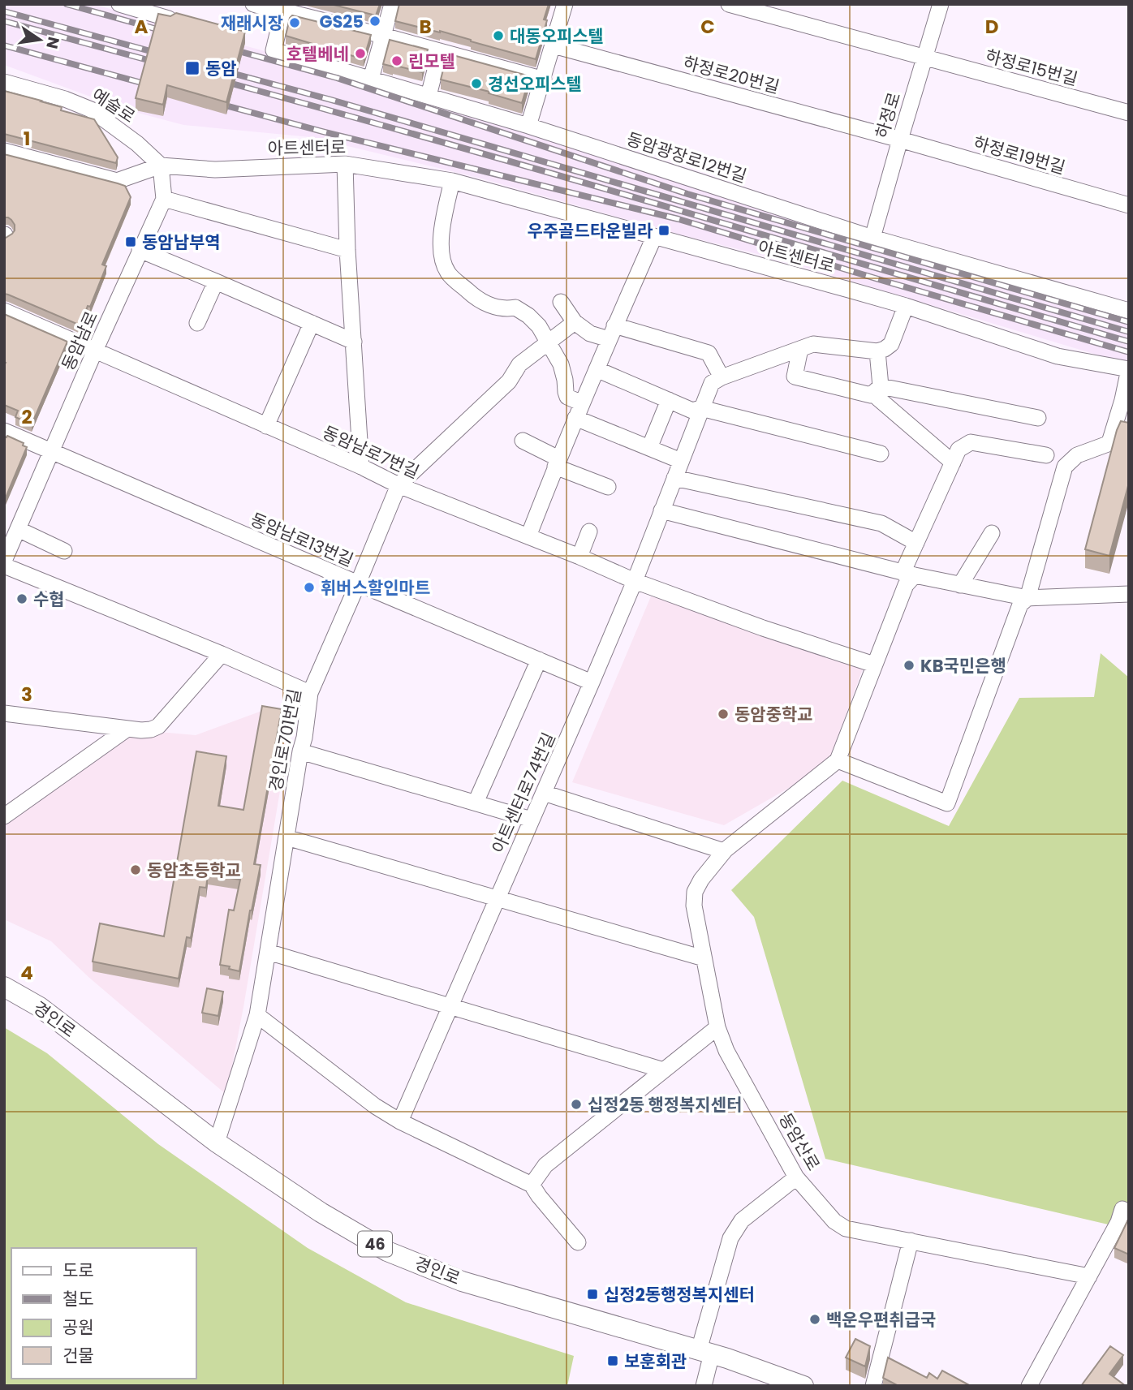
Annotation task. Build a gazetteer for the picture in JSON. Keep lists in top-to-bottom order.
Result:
{
  "streets": {
    "main road": ["경인로", "46"],
    "street": [
      "하정로15번길",
      "하정로20번길",
      "예술로",
      "하정로",
      "아트센터로",
      "하정로19번길",
      "동암광장로12번길",
      "동암남로",
      "동암남로7번길",
      "동암남로13번길",
      "경인로701번길",
      "아트센터로74번길",
      "동암산로"
    ]
  },
  "crossings": [
    ["하정로15번길", "하정로"],
    ["하정로20번길", "하정로"],
    ["하정로20번길", "하정로19번길"],
    ["예술로", "아트센터로"],
    ["하정로", "하정로19번길"],
    ["하정로", "동암광장로12번길"],
    ["동암남로", "동암남로7번길"],
    ["동암남로", "동암남로13번길"],
    ["동암남로7번길", "경인로701번길"],
    ["동암남로7번길", "아트센터로74번길"],
    ["동암남로13번길", "경인로701번길"],
    ["동암남로13번길", "아트센터로74번길"],
    ["경인로701번길", "경인로"]
  ],
  "places": {
    "other": [
      "GS25",
      "재래시장",
      "대동오피스텔",
      "호텔베네",
      "린모텔",
      "경선오피스텔",
      "휘버스할인마트",
      "수협",
      "KB국민은행",
      "동암중학교",
      "동암초등학교",
      "십정2동 행정복지센터",
      "백운우편취급국"
    ],
    "transit": [
      "동암",
      "우주골드타운빌라",
      "동암남부역",
      "십정2동행정복지센터",
      "보훈회관"
    ]
  },
  "legend": [
    "도로",
    "철도",
    "공원",
    "건물"
  ],
  "north": "right",
  "grid": {
    "columns": [
      "A",
      "B",
      "C",
      "D"
    ],
    "rows": [
      "1",
      "2",
      "3",
      "4"
    ]
  }
}
